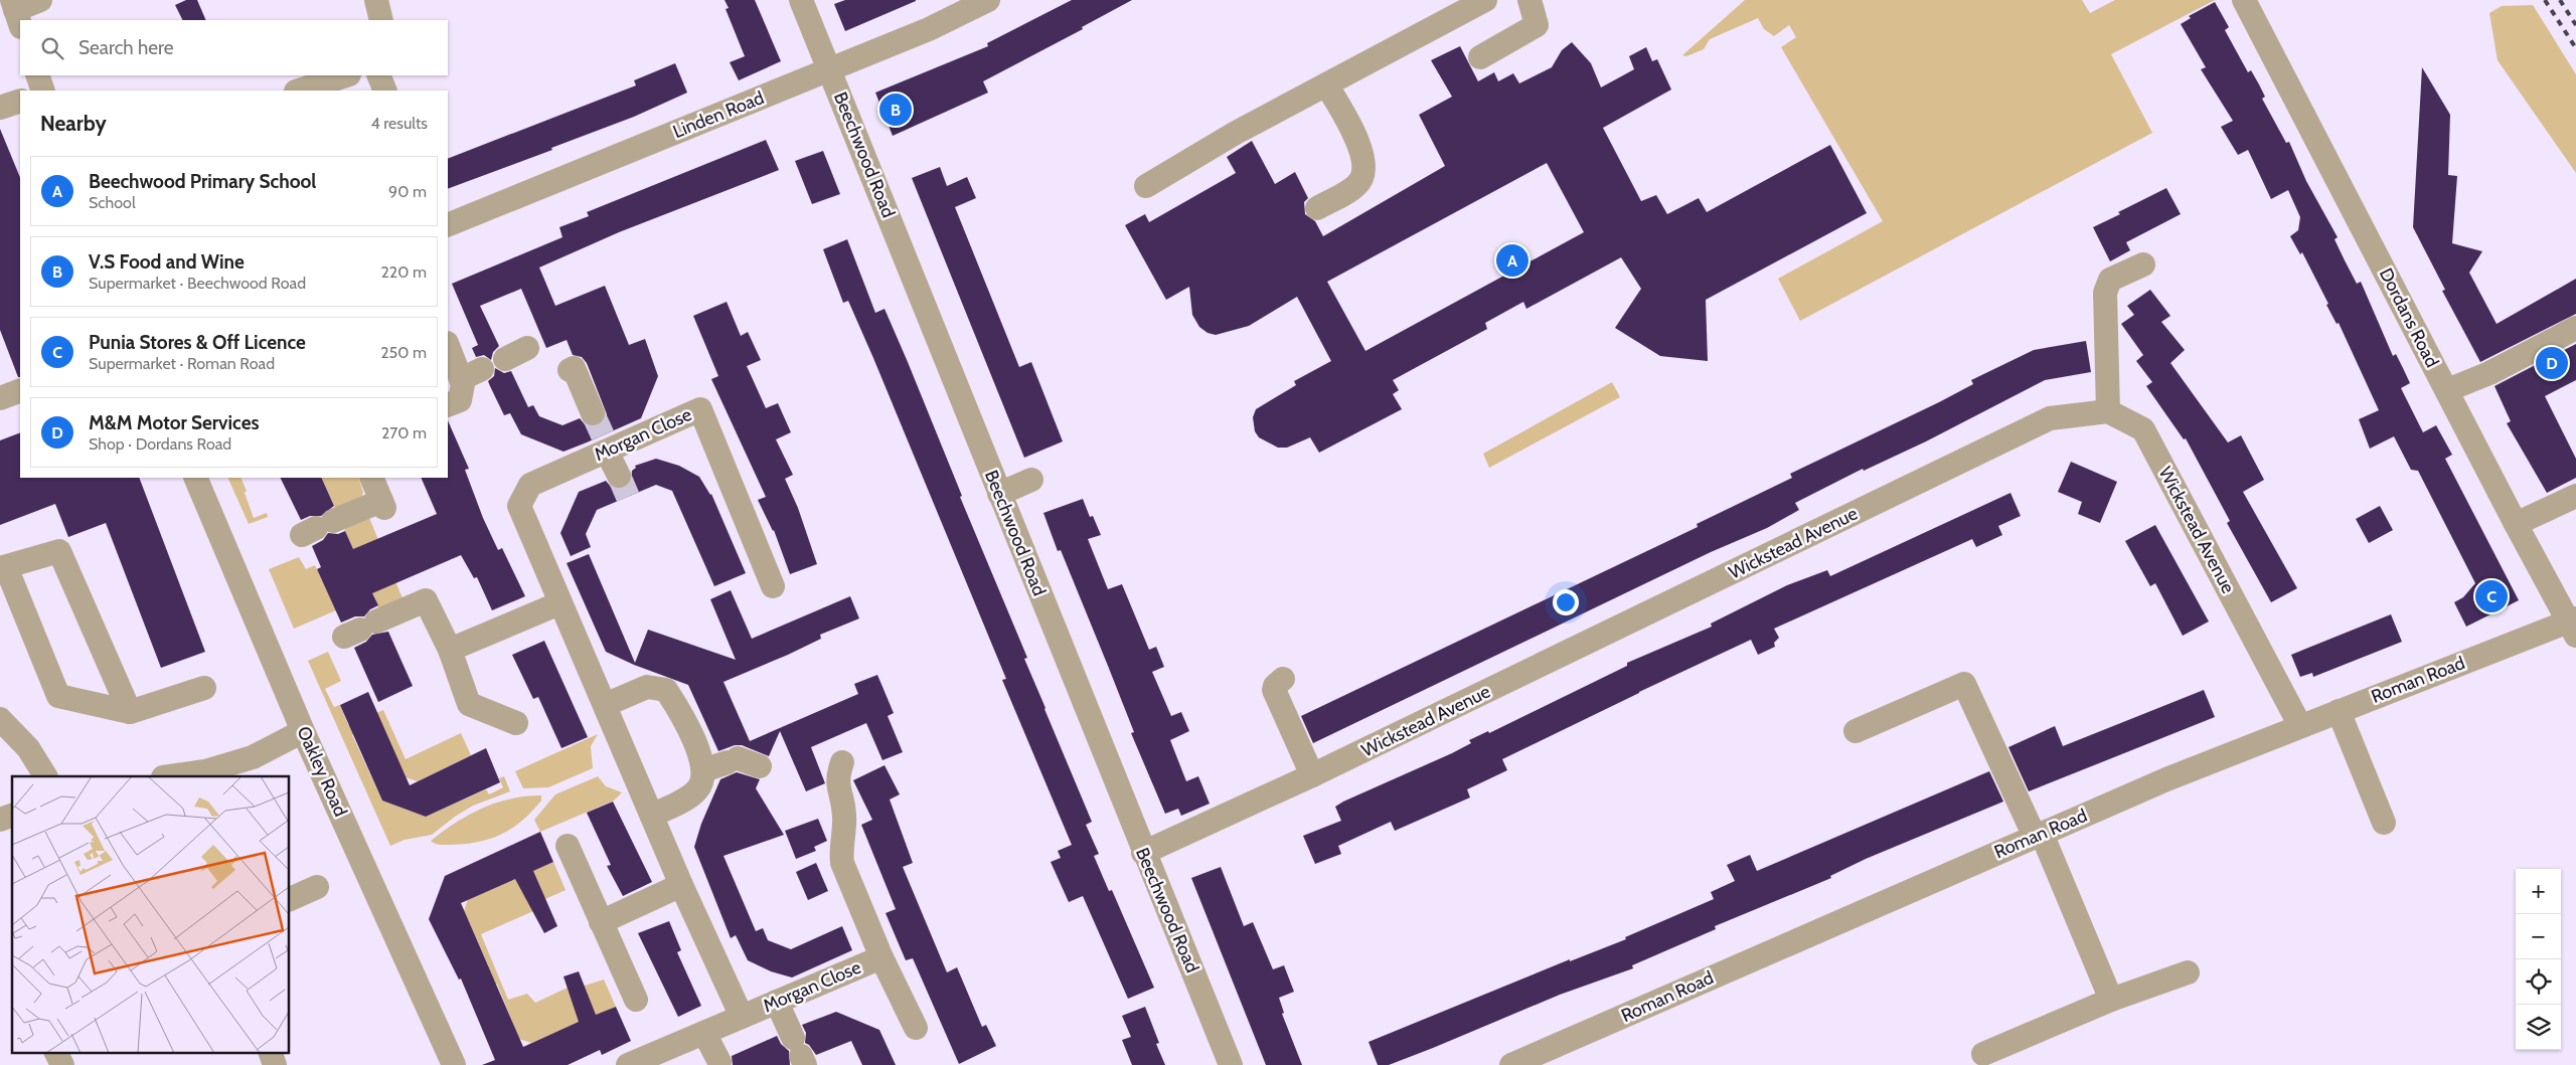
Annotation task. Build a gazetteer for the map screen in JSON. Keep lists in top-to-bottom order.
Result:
{
  "streets": {
    "street": [
      "Linden Road",
      "Beechwood Road",
      "Dordans Road",
      "Morgan Close",
      "Wickstead Avenue",
      "Roman Road",
      "Oakley Road"
    ]
  },
  "crossings": [
    ["Linden Road", "Beechwood Road"],
    ["Beechwood Road", "Wickstead Avenue"],
    ["Dordans Road", "Roman Road"],
    ["Wickstead Avenue", "Roman Road"]
  ],
  "page": {
    "search": "Search here",
    "heading": ["Nearby", "4 results"],
    "pins": [
      "B",
      "A",
      "D",
      "C"
    ],
    "list": [
      {
        "mark": "A",
        "name": "Beechwood Primary School",
        "note": "School",
        "value": "90 m"
      },
      {
        "mark": "B",
        "name": "V.S Food and Wine",
        "note": "Supermarket · Beechwood Road",
        "value": "220 m"
      },
      {
        "mark": "C",
        "name": "Punia Stores & Off Licence",
        "note": "Supermarket · Roman Road",
        "value": "250 m"
      },
      {
        "mark": "D",
        "name": "M&M Motor Services",
        "note": "Shop · Dordans Road",
        "value": "270 m"
      }
    ],
    "map_buttons": ["+", "−"]
  }
}
